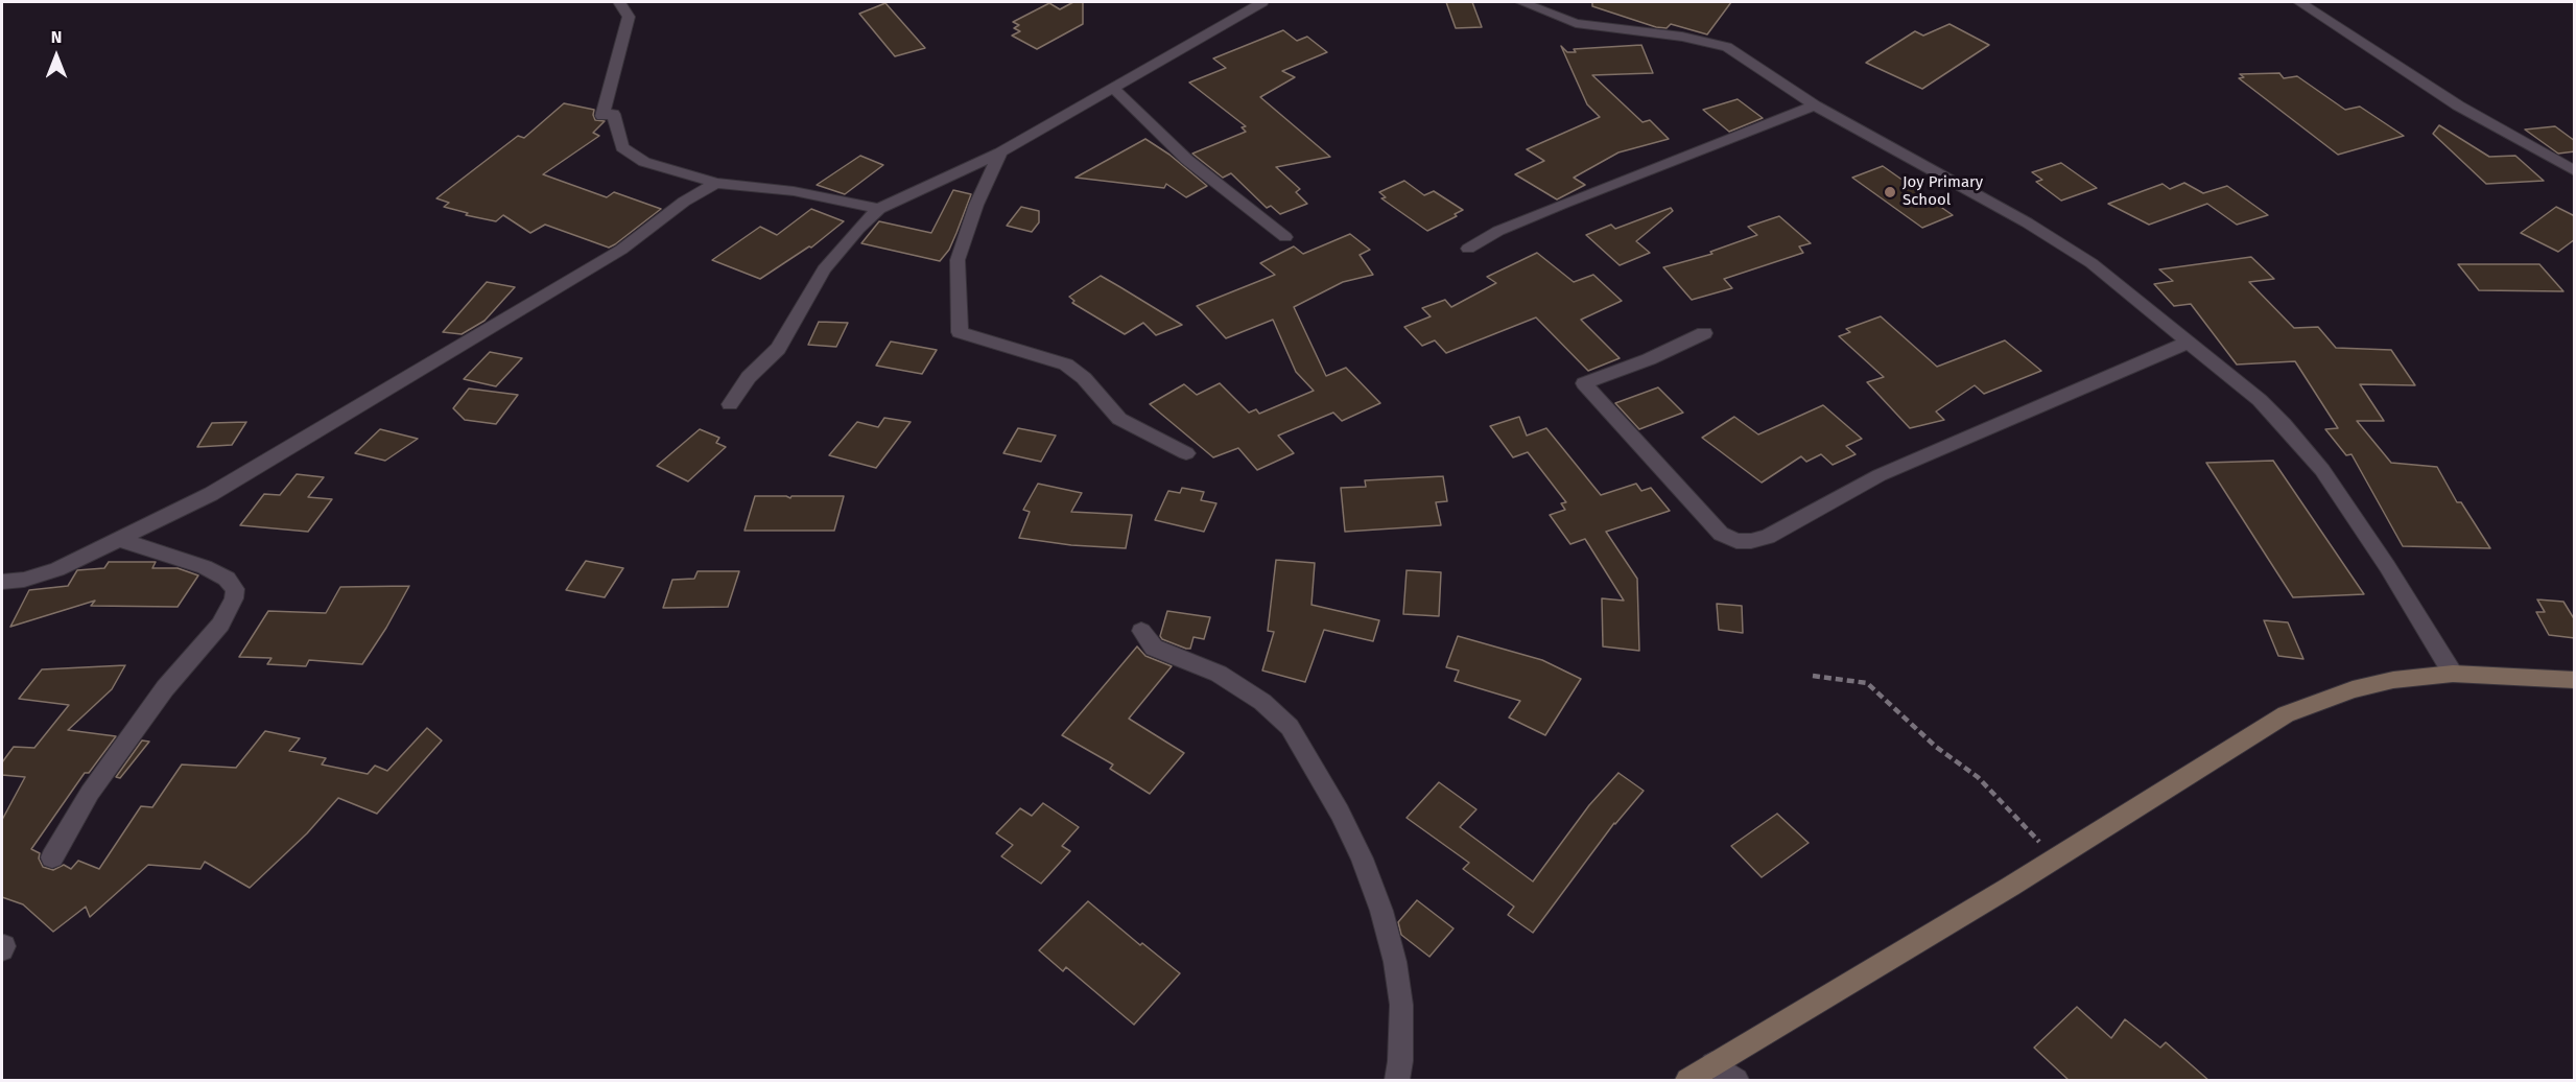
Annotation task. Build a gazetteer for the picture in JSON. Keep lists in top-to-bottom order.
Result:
{
  "places": ["Joy Primary School"],
  "north": "top"
}
